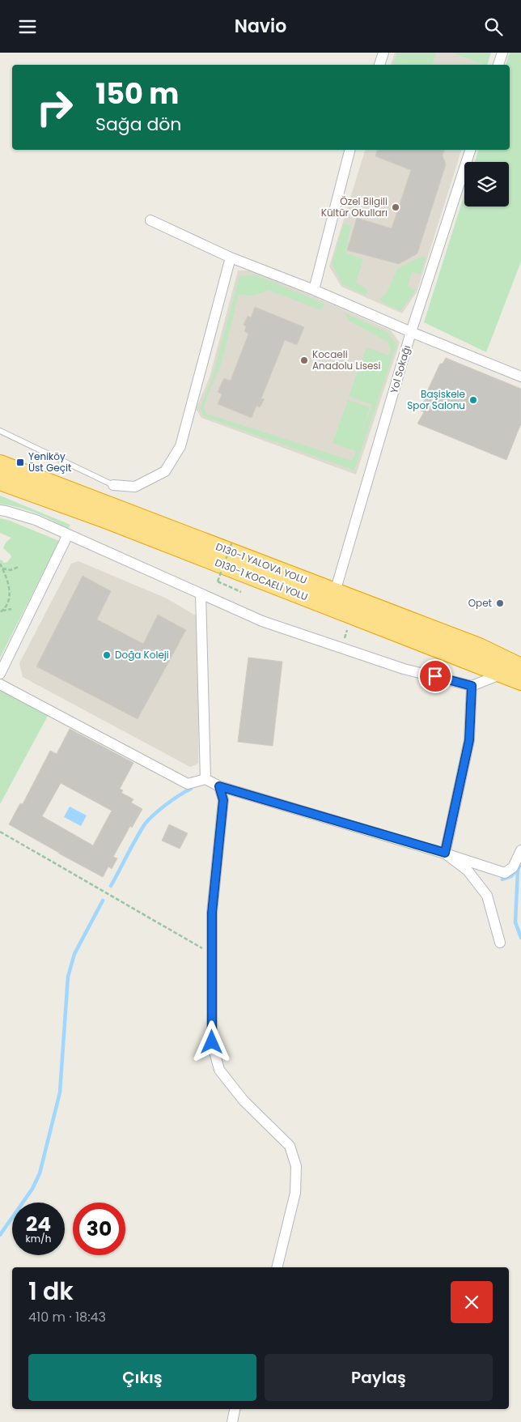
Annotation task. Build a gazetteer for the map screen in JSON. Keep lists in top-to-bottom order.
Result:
{
  "streets": {
    "highway": ["D130-1 YALOVA YOLU", "D130-1 KOCAELİ YOLU"],
    "street": ["Yol Sokağı"]
  },
  "crossings": [
    ["Yol Sokağı", "D130-1 YALOVA YOLU"]
  ],
  "places": {
    "other": [
      "Özel Bilgili Kültür Okulları",
      "Kocaeli Anadolu Lisesi",
      "Başiskele Spor Salonu",
      "Opet",
      "Doğa Koleji"
    ],
    "transit": ["Yeniköy Üst Geçit"]
  },
  "page": {
    "header": "Navio",
    "turn": ["150 m", "Sağa dön"],
    "speed": "24 km/h",
    "limit": "30",
    "heading": ["1 dk", "410 m · 18:43"],
    "buttons": ["Çıkış", "Paylaş"]
  }
}
